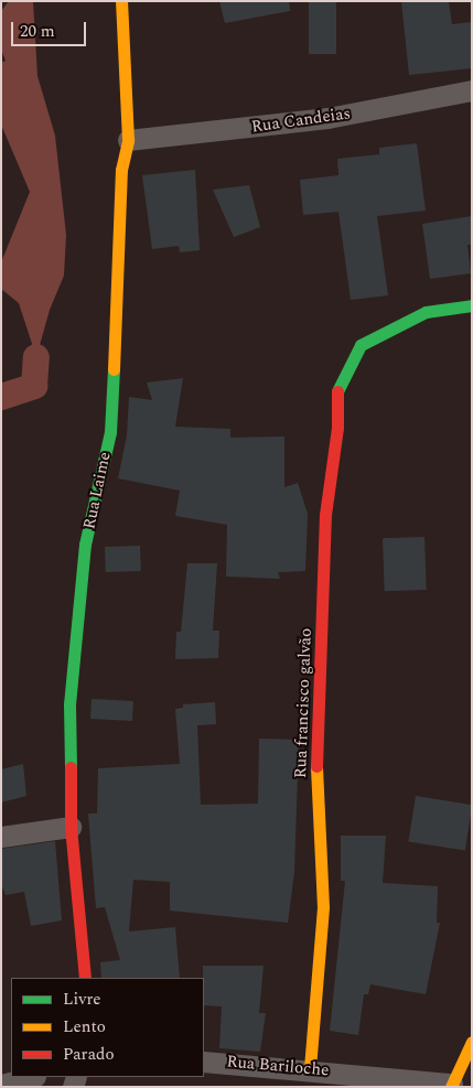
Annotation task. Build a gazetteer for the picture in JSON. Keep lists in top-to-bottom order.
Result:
{
  "streets": {
    "street": [
      "Rua Candeias",
      "Rua Laime",
      "Rua francisco galvão",
      "Rua Bariloche"
    ]
  },
  "crossings": [
    ["Rua Candeias", "Rua Laime"],
    ["Rua francisco galvão", "Rua Bariloche"]
  ],
  "legend": ["Livre", "Lento", "Parado"],
  "scale_bar": "20 m"
}
